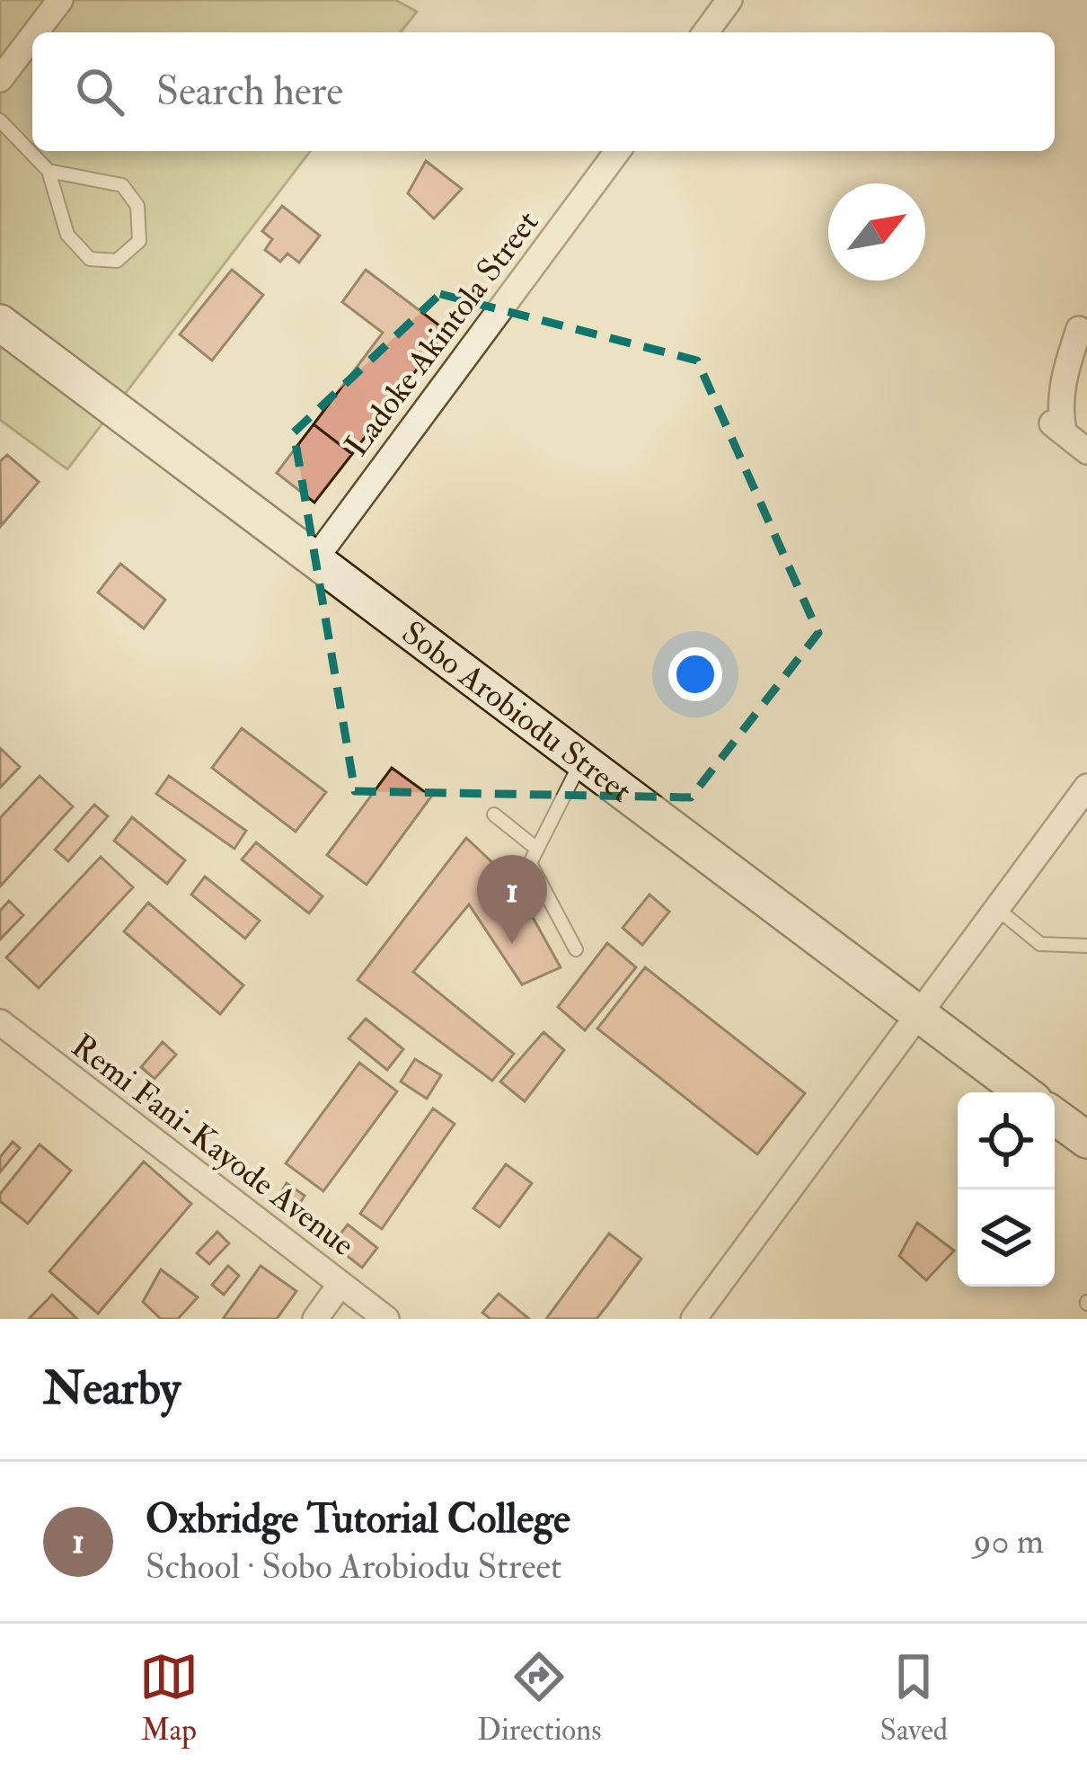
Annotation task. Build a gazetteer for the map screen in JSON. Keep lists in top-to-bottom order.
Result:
{
  "streets": {
    "street": ["Ladoke Akintola Street", "Sobo Arobiodu Street", "Remi Fani-Kayode Avenue"]
  },
  "crossings": [
    ["Ladoke Akintola Street", "Sobo Arobiodu Street"]
  ],
  "north": "top right",
  "page": {
    "search": "Search here",
    "pins": "1",
    "heading": "Nearby",
    "list": [
      {
        "mark": "1",
        "name": "Oxbridge Tutorial College",
        "note": "School · Sobo Arobiodu Street",
        "value": "90 m"
      }
    ],
    "nav": ["Map", "Directions", "Saved"]
  }
}
